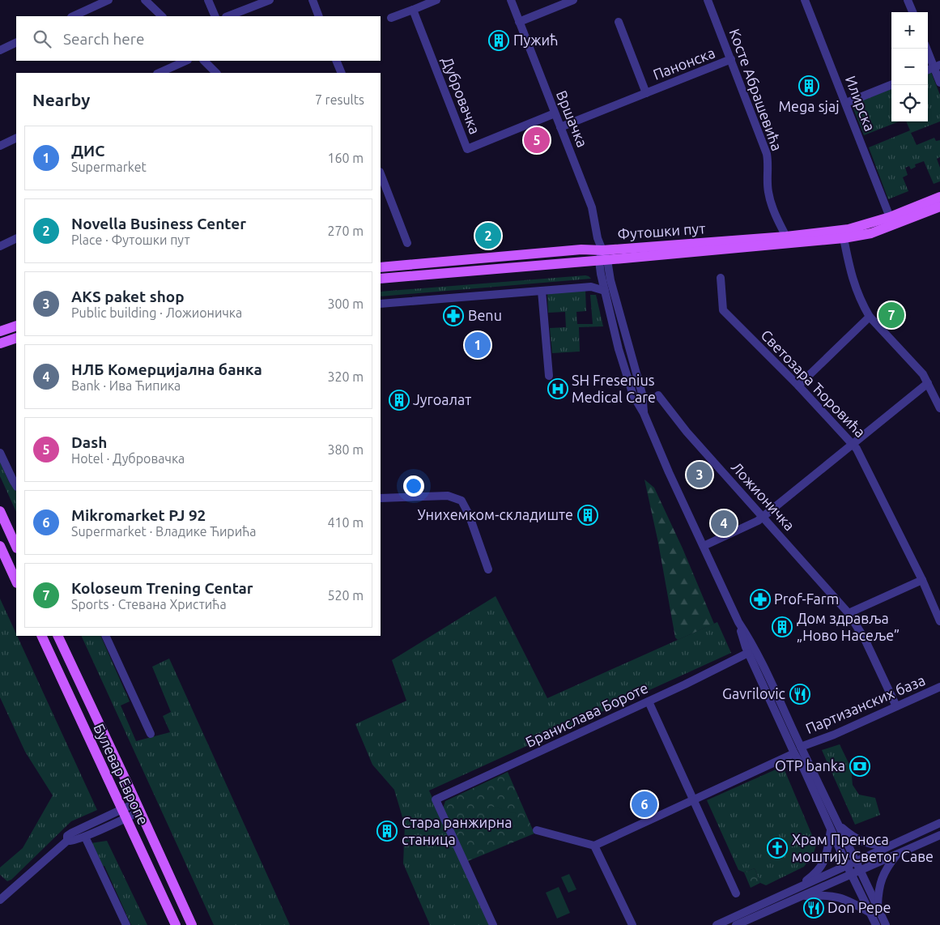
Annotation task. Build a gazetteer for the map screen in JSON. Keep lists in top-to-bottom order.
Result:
{
  "streets": {
    "main road": ["Футошки пут", "Булевар Европе"],
    "street": [
      "Панонска",
      "Косте Абрашевића",
      "Дубровачка",
      "Илирска",
      "Вршачка",
      "Светозара Ћоровића",
      "Ложионичка",
      "Партизанских база",
      "Бранислава Бороте"
    ]
  },
  "crossings": [
    ["Панонска", "Косте Абрашевића"],
    ["Панонска", "Вршачка"],
    ["Косте Абрашевића", "Футошки пут"],
    ["Дубровачка", "Вршачка"],
    ["Илирска", "Футошки пут"],
    ["Вршачка", "Футошки пут"],
    ["Ложионичка", "Партизанских база"]
  ],
  "places": {
    "building": [
      "Пужић",
      "Mega sjaj",
      "Југоалат",
      "Унихемком-складиште",
      "Дом здравља „Ново Насеље”",
      "Стара ранжирна станица"
    ],
    "pharmacy": ["Benu", "Prof-Farm"],
    "hospital": ["SH Fresenius Medical Care"],
    "restaurant": ["Gavrilovic", "Don Pepe"],
    "bank": ["OTP banka"],
    "church": ["Храм Преноса моштију Светог Саве"]
  },
  "page": {
    "map_buttons": ["+", "−"],
    "search": "Search here",
    "heading": ["Nearby", "7 results"],
    "pins": [
      "5",
      "2",
      "7",
      "1",
      "3",
      "4",
      "6"
    ],
    "list": [
      {
        "mark": "1",
        "name": "ДИС",
        "note": "Supermarket",
        "value": "160 m"
      },
      {
        "mark": "2",
        "name": "Novella Business Center",
        "note": "Place · Футошки пут",
        "value": "270 m"
      },
      {
        "mark": "3",
        "name": "AKS paket shop",
        "note": "Public building · Ложионичка",
        "value": "300 m"
      },
      {
        "mark": "4",
        "name": "НЛБ Комерцијална банка",
        "note": "Bank · Ива Ћипика",
        "value": "320 m"
      },
      {
        "mark": "5",
        "name": "Dash",
        "note": "Hotel · Дубровачка",
        "value": "380 m"
      },
      {
        "mark": "6",
        "name": "Mikromarket PJ 92",
        "note": "Supermarket · Владике Ћирића",
        "value": "410 m"
      },
      {
        "mark": "7",
        "name": "Koloseum Trening Centar",
        "note": "Sports · Стевана Христића",
        "value": "520 m"
      }
    ]
  }
}
